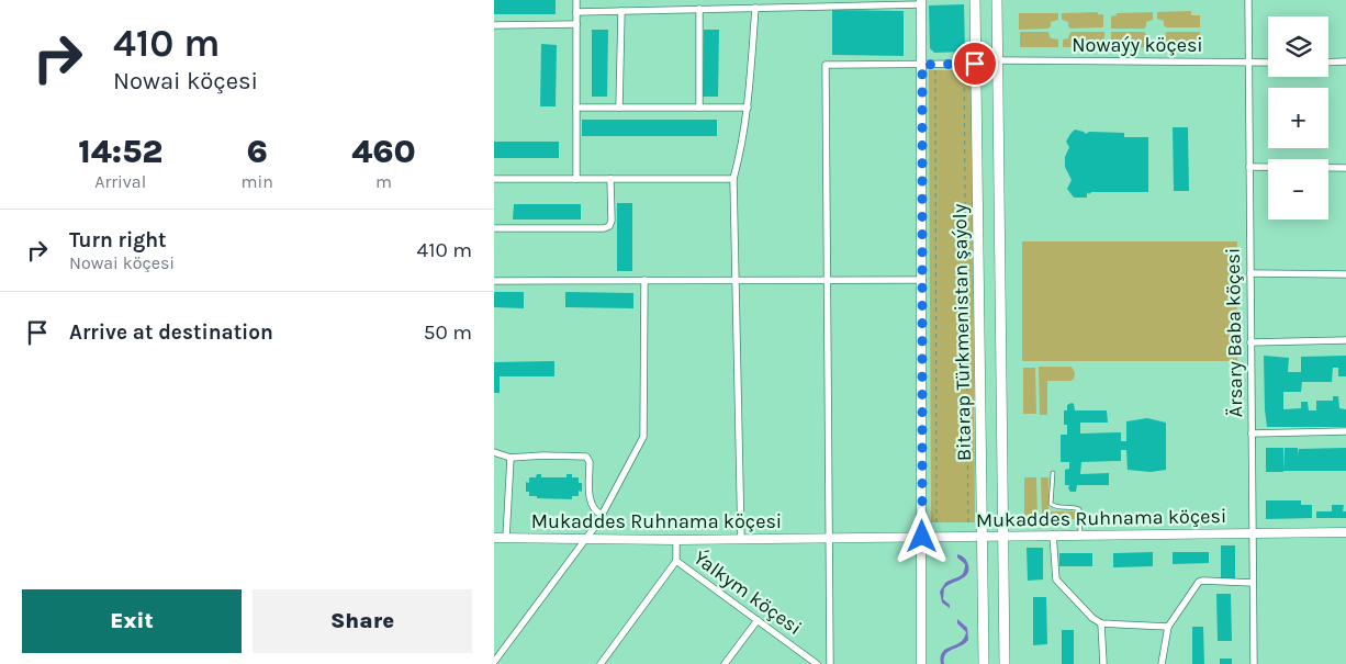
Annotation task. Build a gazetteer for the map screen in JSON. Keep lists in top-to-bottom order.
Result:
{
  "streets": {
    "main road": ["Bitarap Türkmenistan şaýoly"],
    "street": [
      "Nowaýy köçesi",
      "Ärsary Baba köçesi",
      "Mukaddes Ruhnama köçesi",
      "Ýalkym köçesi"
    ]
  },
  "crossings": [
    ["Nowaýy köçesi", "Bitarap Türkmenistan şaýoly"],
    ["Nowaýy köçesi", "Ärsary Baba köçesi"],
    ["Bitarap Türkmenistan şaýoly", "Mukaddes Ruhnama köçesi"],
    ["Ärsary Baba köçesi", "Mukaddes Ruhnama köçesi"],
    ["Mukaddes Ruhnama köçesi", "Ýalkym köçesi"]
  ],
  "page": {
    "turn": ["410 m", "Nowai köçesi"],
    "map_buttons": ["+", "−"],
    "eta": [
      "14:52",
      "Arrival",
      "6",
      "min",
      "460",
      "m"
    ],
    "list": [
      {
        "name": "Turn right",
        "note": "Nowai köçesi",
        "value": "410 m"
      },
      {
        "name": "Arrive at destination",
        "value": "50 m"
      }
    ],
    "buttons": ["Exit", "Share"]
  }
}
